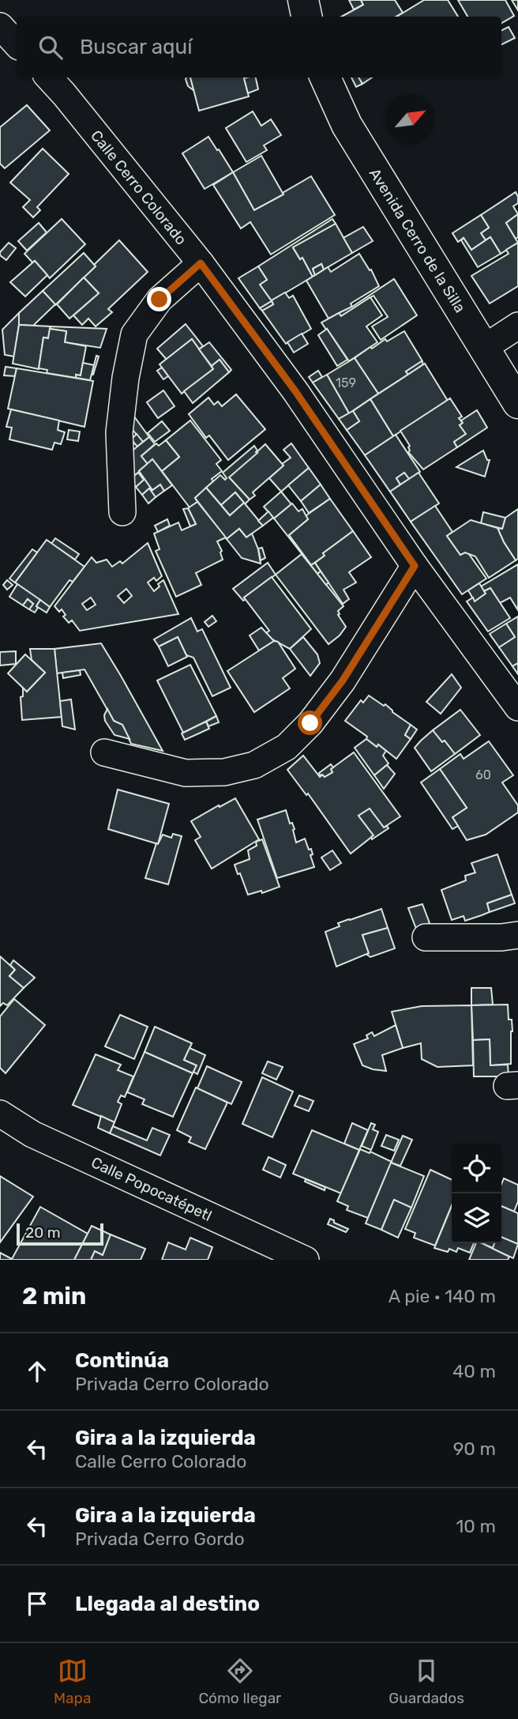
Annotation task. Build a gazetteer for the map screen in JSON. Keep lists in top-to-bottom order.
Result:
{
  "streets": {
    "main road": ["Avenida Cerro de la Silla"],
    "street": ["Calle Cerro Colorado", "Calle Popocatépetl"]
  },
  "house_numbers": ["159", "60"],
  "scale_bar": "20 m",
  "north": "top right",
  "page": {
    "search": "Buscar aquí",
    "scale": "20 m",
    "heading": ["2 min", "A pie · 140 m"],
    "list": [
      ["Continúa", "Privada Cerro Colorado", "40 m"],
      ["Gira a la izquierda", "Calle Cerro Colorado", "90 m"],
      ["Gira a la izquierda", "Privada Cerro Gordo", "10 m"],
      "Llegada al destino"
    ],
    "nav": ["Mapa", "Cómo llegar", "Guardados"]
  }
}
